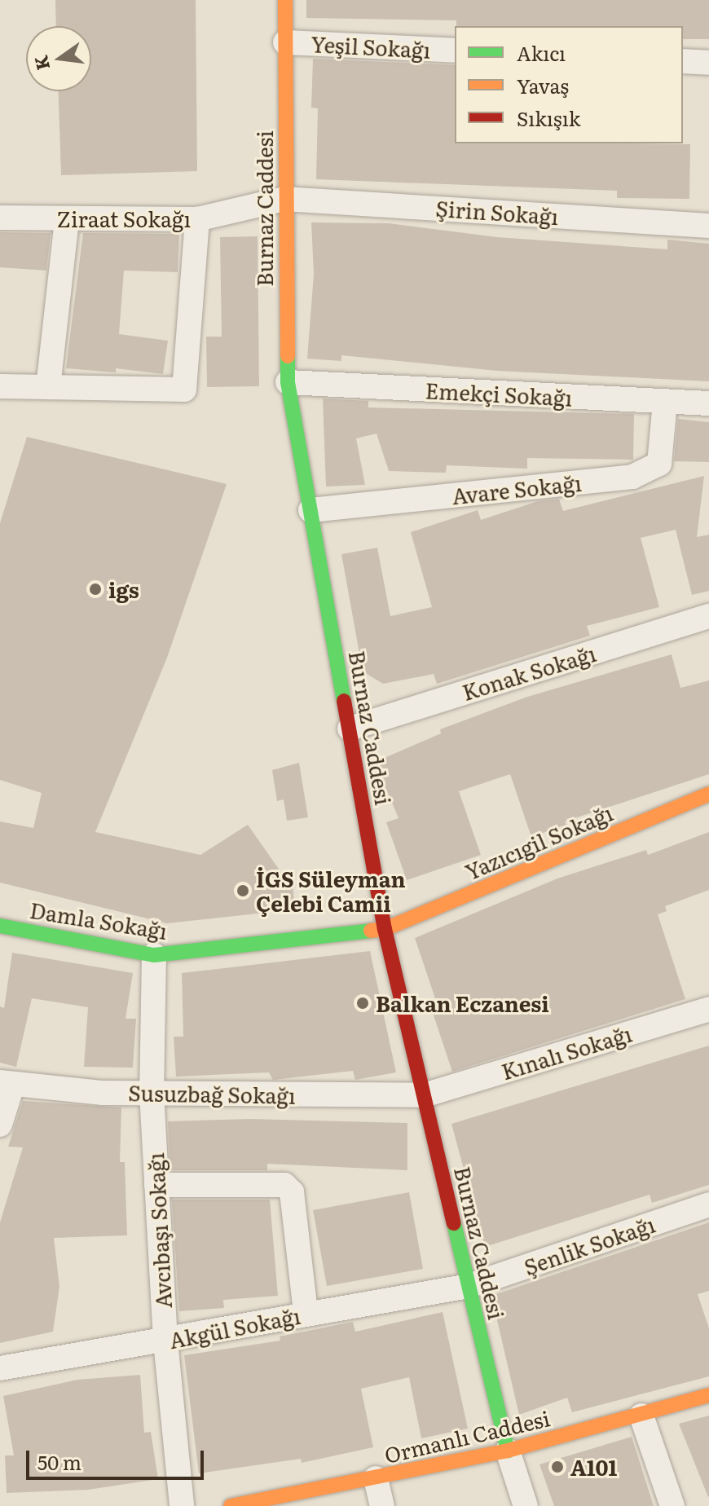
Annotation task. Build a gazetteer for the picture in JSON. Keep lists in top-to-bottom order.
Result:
{
  "streets": {
    "main road": [
      "Burnaz Caddesi",
      "Yazıcıgil Sokağı",
      "Damla Sokağı",
      "Ormanlı Caddesi"
    ],
    "street": [
      "Yeşil Sokağı",
      "Şirin Sokağı",
      "Ziraat Sokağı",
      "Emekçi Sokağı",
      "Avare Sokağı",
      "Konak Sokağı",
      "Kınalı Sokağı",
      "Susuzbağ Sokağı",
      "Avcıbaşı Sokağı",
      "Şenlik Sokağı",
      "Akgül Sokağı"
    ]
  },
  "crossings": [
    ["Yeşil Sokağı", "Burnaz Caddesi"],
    ["Burnaz Caddesi", "Şirin Sokağı"],
    ["Burnaz Caddesi", "Ziraat Sokağı"],
    ["Burnaz Caddesi", "Emekçi Sokağı"],
    ["Burnaz Caddesi", "Avare Sokağı"],
    ["Burnaz Caddesi", "Konak Sokağı"],
    ["Burnaz Caddesi", "Yazıcıgil Sokağı"],
    ["Burnaz Caddesi", "Damla Sokağı"],
    ["Burnaz Caddesi", "Kınalı Sokağı"],
    ["Burnaz Caddesi", "Susuzbağ Sokağı"],
    ["Burnaz Caddesi", "Şenlik Sokağı"],
    ["Burnaz Caddesi", "Akgül Sokağı"],
    ["Burnaz Caddesi", "Ormanlı Caddesi"],
    ["Şirin Sokağı", "Ziraat Sokağı"],
    ["Emekçi Sokağı", "Avare Sokağı"],
    ["Yazıcıgil Sokağı", "Damla Sokağı"],
    ["Damla Sokağı", "Avcıbaşı Sokağı"],
    ["Kınalı Sokağı", "Susuzbağ Sokağı"],
    ["Susuzbağ Sokağı", "Avcıbaşı Sokağı"],
    ["Avcıbaşı Sokağı", "Akgül Sokağı"],
    ["Şenlik Sokağı", "Akgül Sokağı"]
  ],
  "places": [
    "igs",
    "İGS Süleyman Çelebi Camii",
    "Balkan Eczanesi",
    "A101"
  ],
  "legend": ["Akıcı", "Yavaş", "Sıkışık"],
  "scale_bar": "50 m",
  "north": "left"
}
